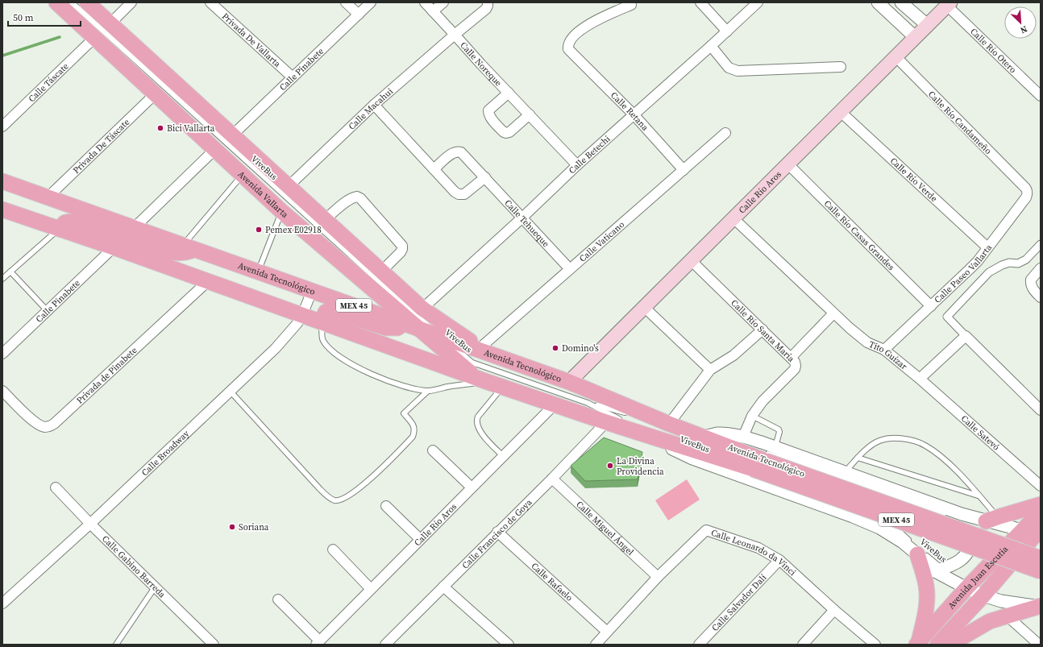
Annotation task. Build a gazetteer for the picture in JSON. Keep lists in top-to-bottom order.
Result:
{
  "streets": {
    "main road": [
      "Calle Río Aros",
      "Avenida Vallarta",
      "Avenida Tecnológico",
      "MEX 45",
      "Avenida Juan Escutia"
    ],
    "street": [
      "Privada De Vallarta",
      "Calle Río Otero",
      "Calle Noreque",
      "Calle Pinabete",
      "Calle Táscate",
      "Calle Macahui",
      "Calle Retana",
      "Calle Río Candameño",
      "Privada De Táscate",
      "Calle Betechi",
      "Calle Río Verde",
      "Calle Tehueque",
      "Calle Río Casas Grandes",
      "Calle Vaticano",
      "Calle Paseo Vallarta",
      "Calle Río Santa María",
      "Tito Guízar",
      "Privada de Pinabete",
      "Calle Satevó",
      "Calle Broadway",
      "Calle Miguel Ángel",
      "Calle Francisco de Goya",
      "Calle Leonardo da Vinci",
      "Calle Gabino Barreda",
      "Calle Rafaelo",
      "Calle Salvador Dalí"
    ],
    "lane": ["ViveBus"]
  },
  "crossings": [
    ["Privada De Vallarta", "Calle Pinabete"],
    ["Calle Río Otero", "Calle Río Aros"],
    ["Calle Noreque", "Calle Macahui"],
    ["Calle Noreque", "Calle Betechi"],
    ["Calle Pinabete", "Avenida Tecnológico"],
    ["Calle Táscate", "Avenida Vallarta"],
    ["Calle Retana", "Calle Betechi"],
    ["Calle Retana", "Calle Vaticano"],
    ["Calle Río Candameño", "Calle Río Aros"],
    ["Calle Río Candameño", "Calle Paseo Vallarta"],
    ["Privada De Táscate", "Avenida Vallarta"],
    ["Privada De Táscate", "Avenida Tecnológico"],
    ["Calle Betechi", "Calle Tehueque"],
    ["ViveBus", "Avenida Tecnológico"],
    ["Calle Río Verde", "Calle Río Aros"],
    ["Calle Río Verde", "Calle Paseo Vallarta"],
    ["Calle Río Aros", "Calle Río Casas Grandes"],
    ["Calle Río Aros", "Avenida Tecnológico"],
    ["Calle Río Aros", "Calle Río Santa María"],
    ["Calle Río Aros", "Tito Guízar"],
    ["Avenida Vallarta", "Avenida Tecnológico"],
    ["Calle Tehueque", "Calle Vaticano"],
    ["Calle Río Casas Grandes", "Calle Paseo Vallarta"],
    ["Calle Vaticano", "Avenida Tecnológico"],
    ["Calle Paseo Vallarta", "Tito Guízar"],
    ["Avenida Tecnológico", "Privada de Pinabete"],
    ["Avenida Tecnológico", "Calle Broadway"],
    ["Avenida Tecnológico", "Calle Francisco de Goya"],
    ["Tito Guízar", "Calle Satevó"],
    ["Calle Broadway", "Calle Gabino Barreda"],
    ["Calle Miguel Ángel", "Calle Francisco de Goya"],
    ["Calle Miguel Ángel", "Calle Leonardo da Vinci"],
    ["Calle Francisco de Goya", "Calle Rafaelo"],
    ["Calle Leonardo da Vinci", "Calle Rafaelo"],
    ["Calle Leonardo da Vinci", "Calle Salvador Dalí"]
  ],
  "places": [
    "Bici Vallarta",
    "Pemex E02918",
    "Domino's",
    "La Divina Providencia",
    "Soriana"
  ],
  "scale_bar": "50 m",
  "north": "bottom right"
}
